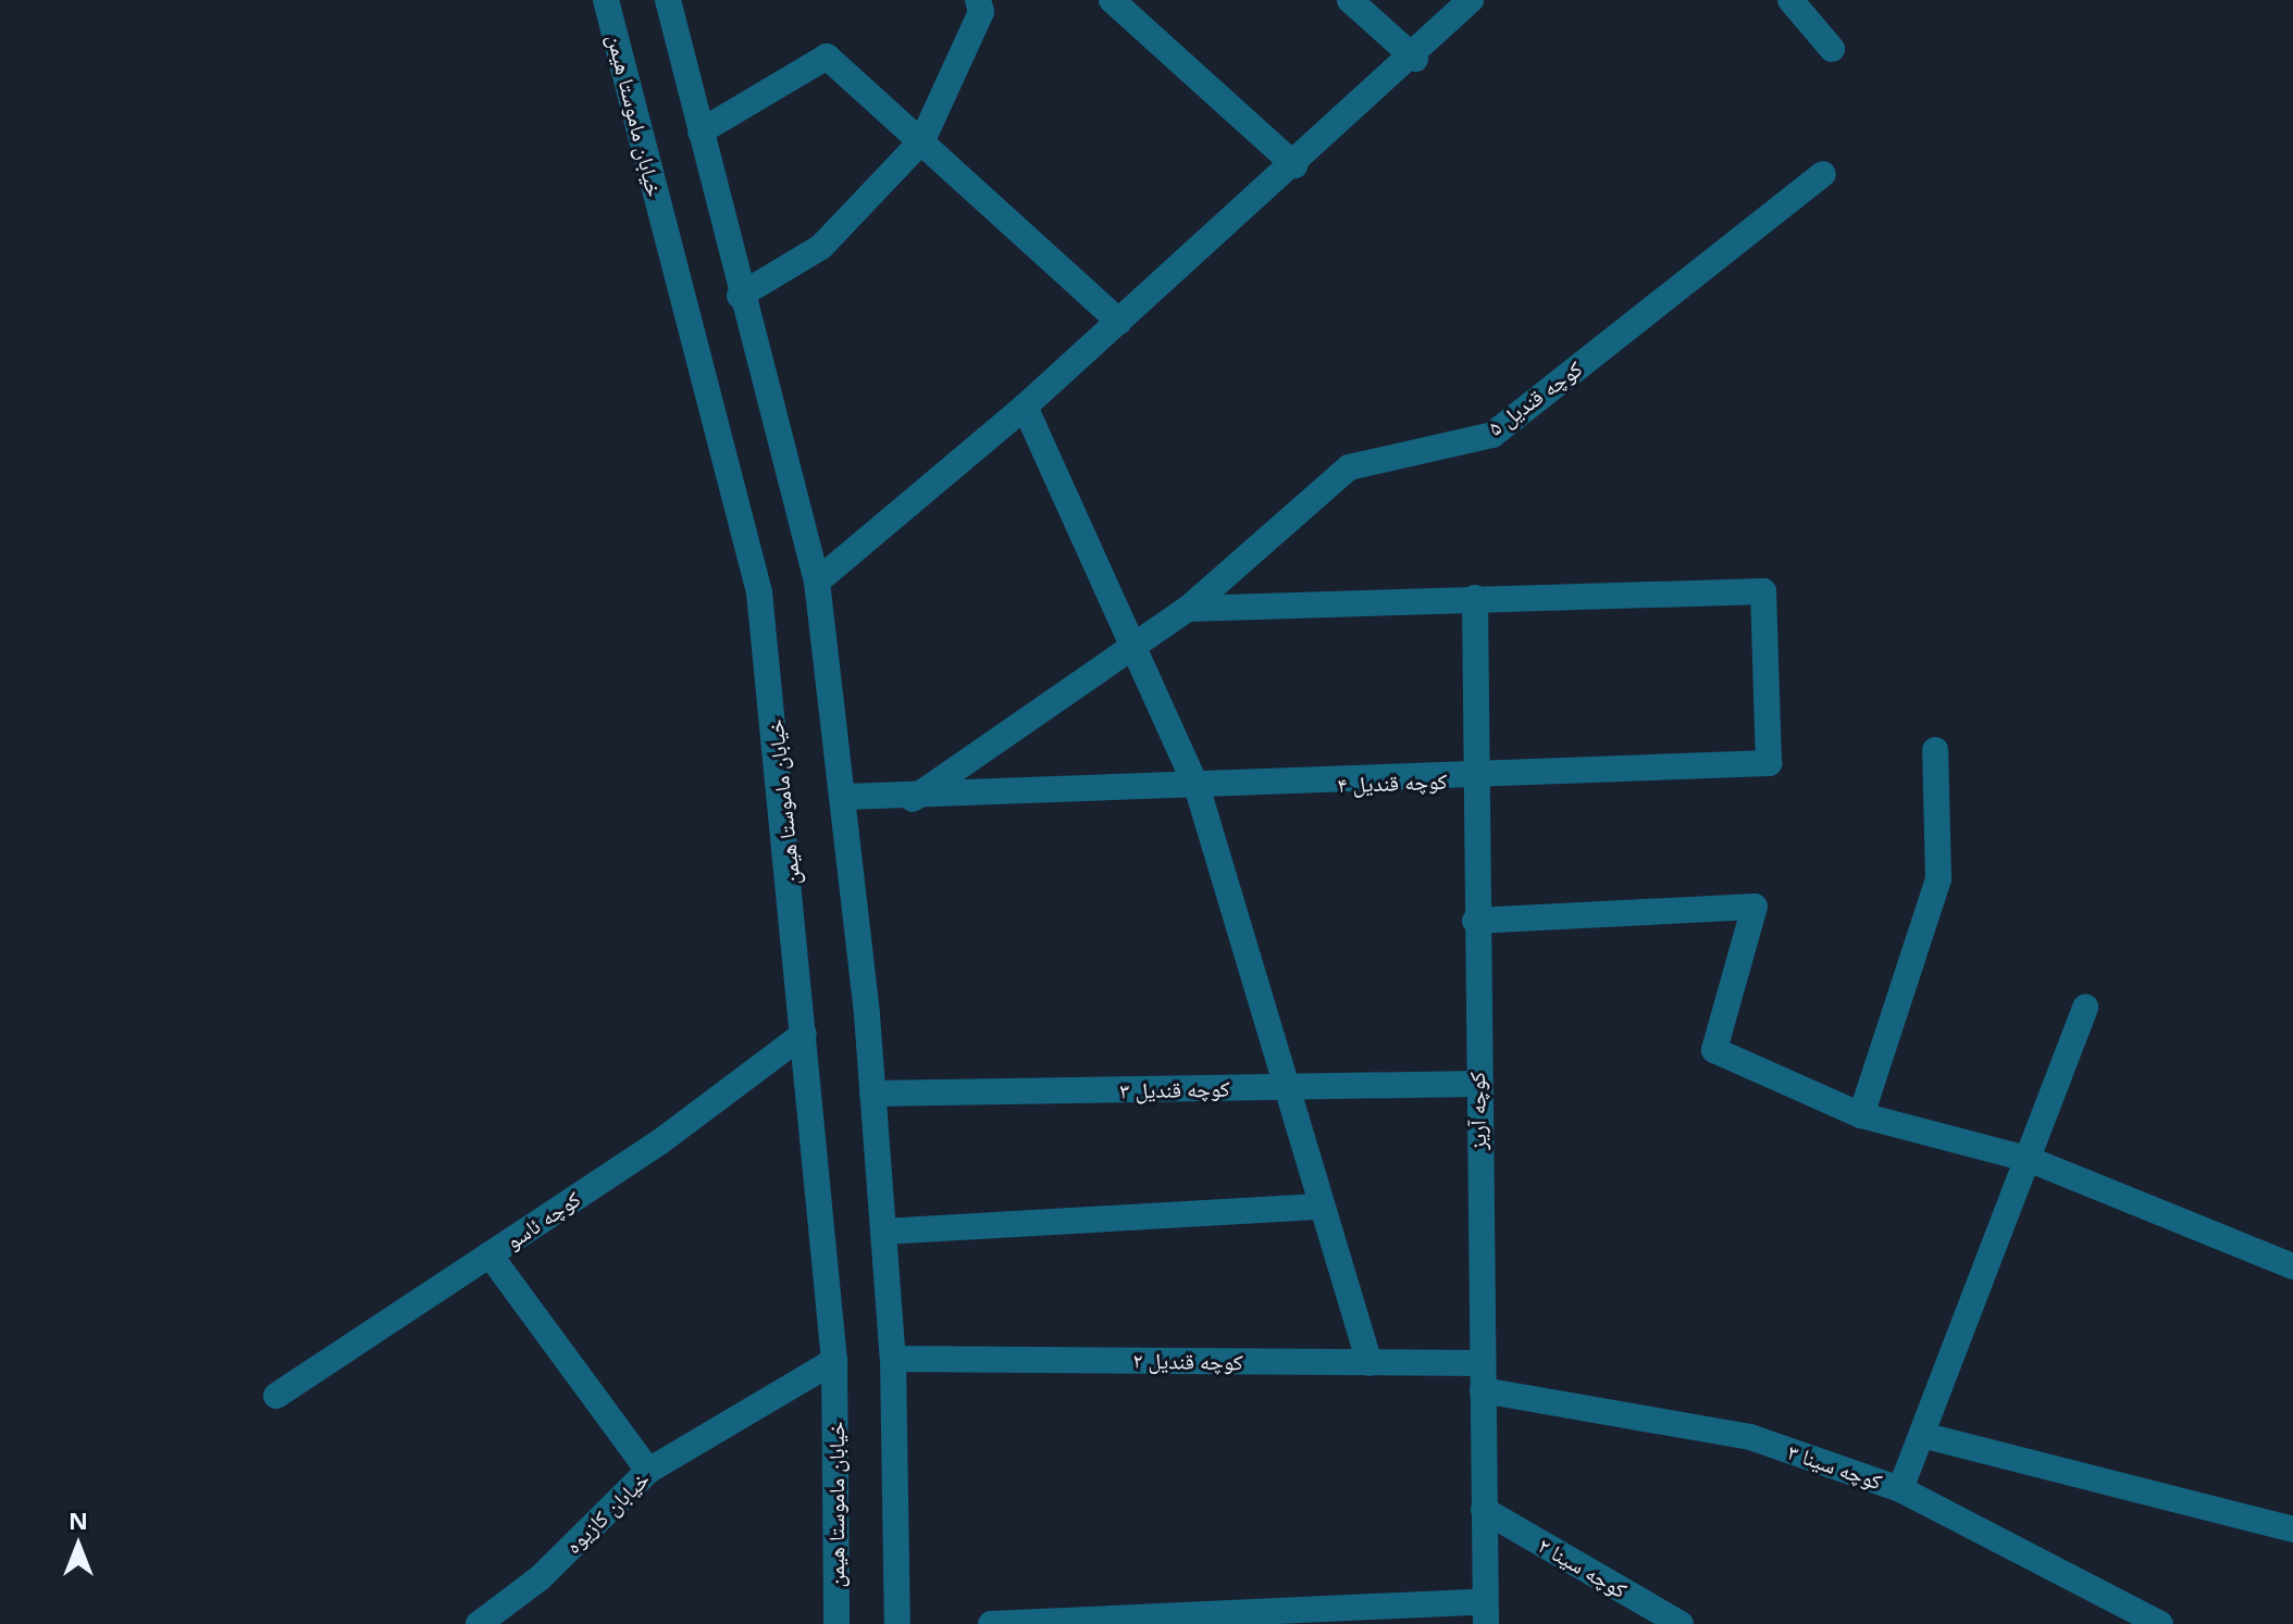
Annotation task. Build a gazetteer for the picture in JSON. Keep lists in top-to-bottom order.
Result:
{
  "streets": {
    "street": [
      "خیابان ماموستا هیمن",
      "کوچه قندیل ۵",
      "کوچه قندیل ۴",
      "کوچه قندیل ۳",
      "کوچه آریز",
      "کوچه ئاسو",
      "کوچه قندیل ۲",
      "کوچه سینا ۳",
      "خیابان کازیوه",
      "کوچه سینا ۲"
    ]
  },
  "crossings": [
    ["خیابان ماموستا هیمن", "کوچه ئاسو"],
    ["خیابان ماموستا هیمن", "خیابان کازیوه"],
    ["کوچه قندیل ۵", "کوچه قندیل ۴"],
    ["کوچه قندیل ۴", "کوچه آریز"],
    ["کوچه قندیل ۳", "کوچه آریز"],
    ["کوچه آریز", "کوچه قندیل ۲"],
    ["کوچه آریز", "کوچه سینا ۳"],
    ["کوچه آریز", "کوچه سینا ۲"]
  ],
  "north": "top"
}
